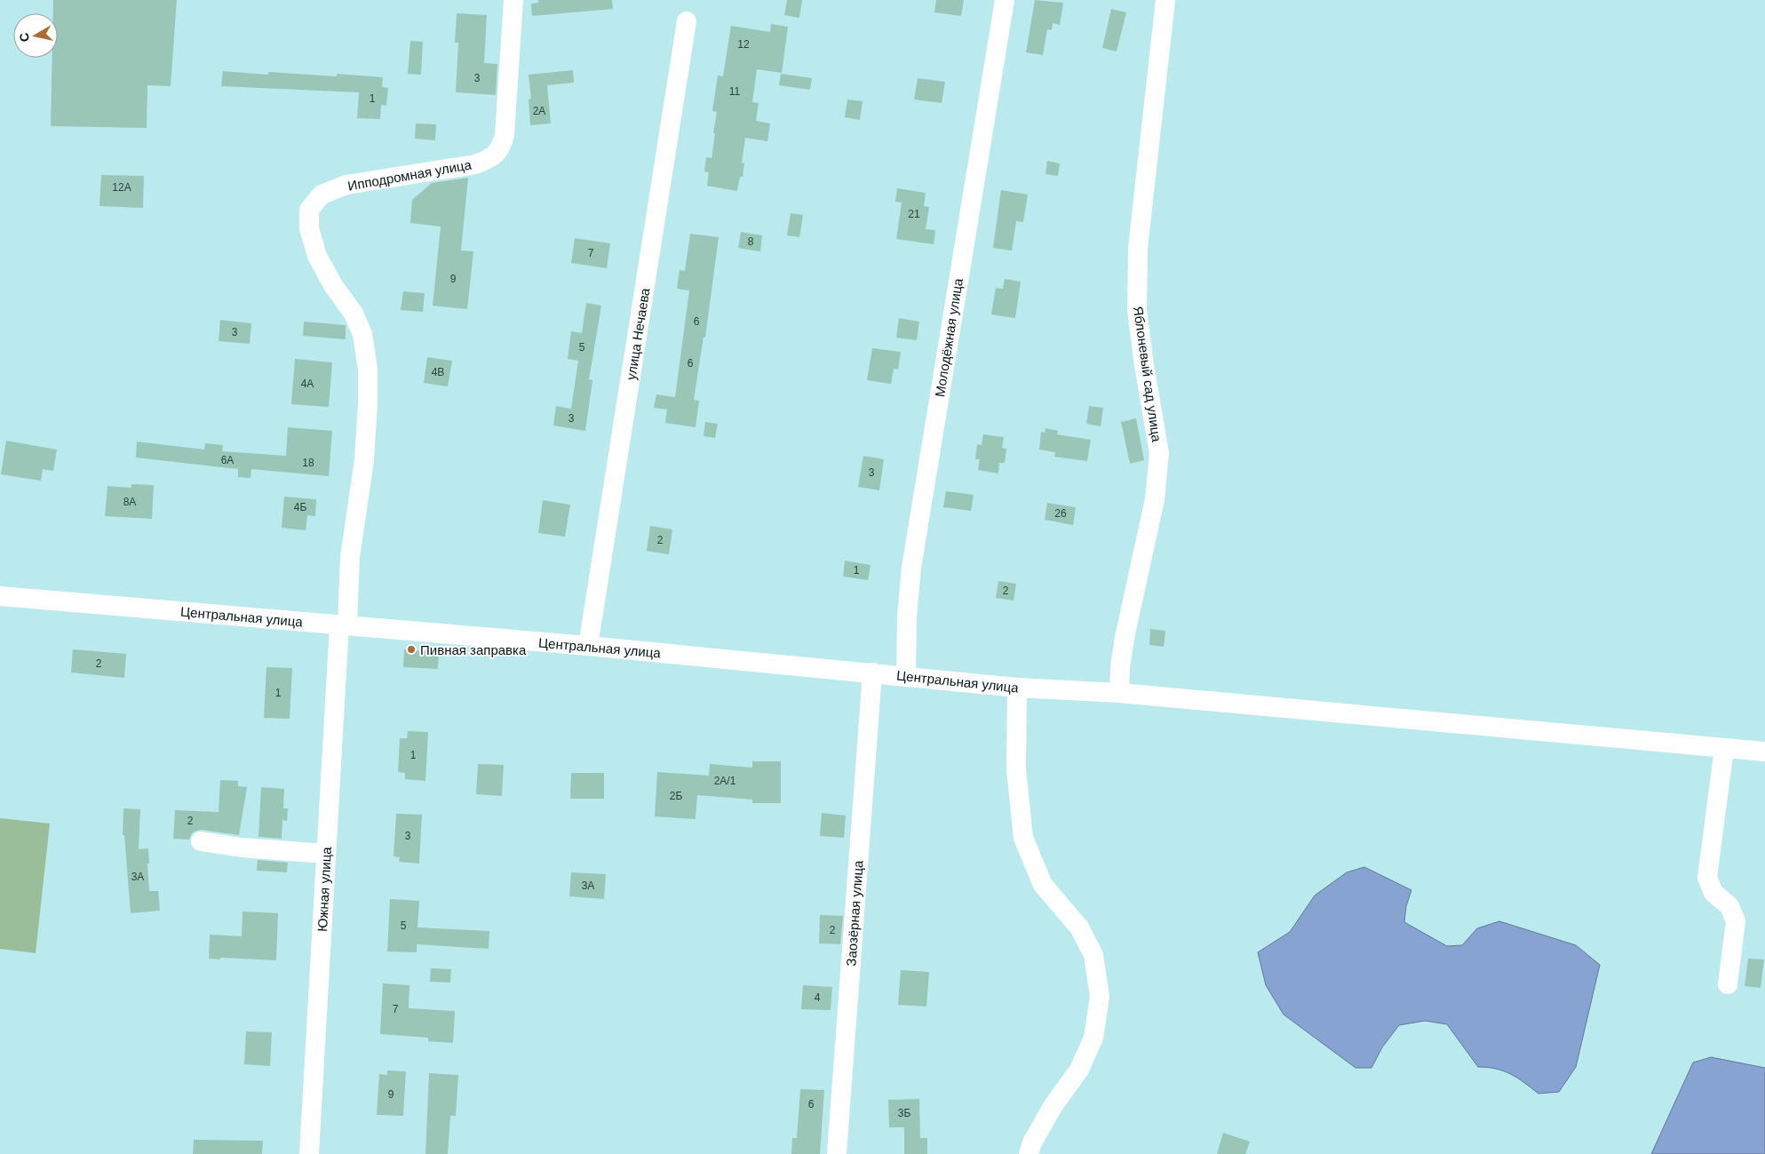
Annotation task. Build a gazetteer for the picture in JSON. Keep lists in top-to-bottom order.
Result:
{
  "streets": {
    "street": [
      "Ипподромная улица",
      "улица Нечаева",
      "Молодёжная улица",
      "Яблоневый сад улица",
      "Центральная улица",
      "Южная улица",
      "Заозёрная улица"
    ]
  },
  "crossings": [
    ["Ипподромная улица", "Центральная улица"],
    ["Ипподромная улица", "Южная улица"],
    ["улица Нечаева", "Центральная улица"],
    ["Молодёжная улица", "Центральная улица"],
    ["Яблоневый сад улица", "Центральная улица"],
    ["Центральная улица", "Южная улица"],
    ["Центральная улица", "Заозёрная улица"]
  ],
  "places": ["Пивная заправка"],
  "house_numbers": [
    "12",
    "3",
    "11",
    "1",
    "2А",
    "12А",
    "21",
    "8",
    "7",
    "9",
    "6",
    "3",
    "5",
    "6",
    "4В",
    "4А",
    "3",
    "6А",
    "18",
    "3",
    "8А",
    "4Б",
    "26",
    "2",
    "1",
    "2",
    "2",
    "1",
    "1",
    "2А/1",
    "2Б",
    "2",
    "3",
    "3А",
    "3А",
    "5",
    "2",
    "4",
    "7",
    "9",
    "6",
    "3Б"
  ],
  "north": "left"
}
